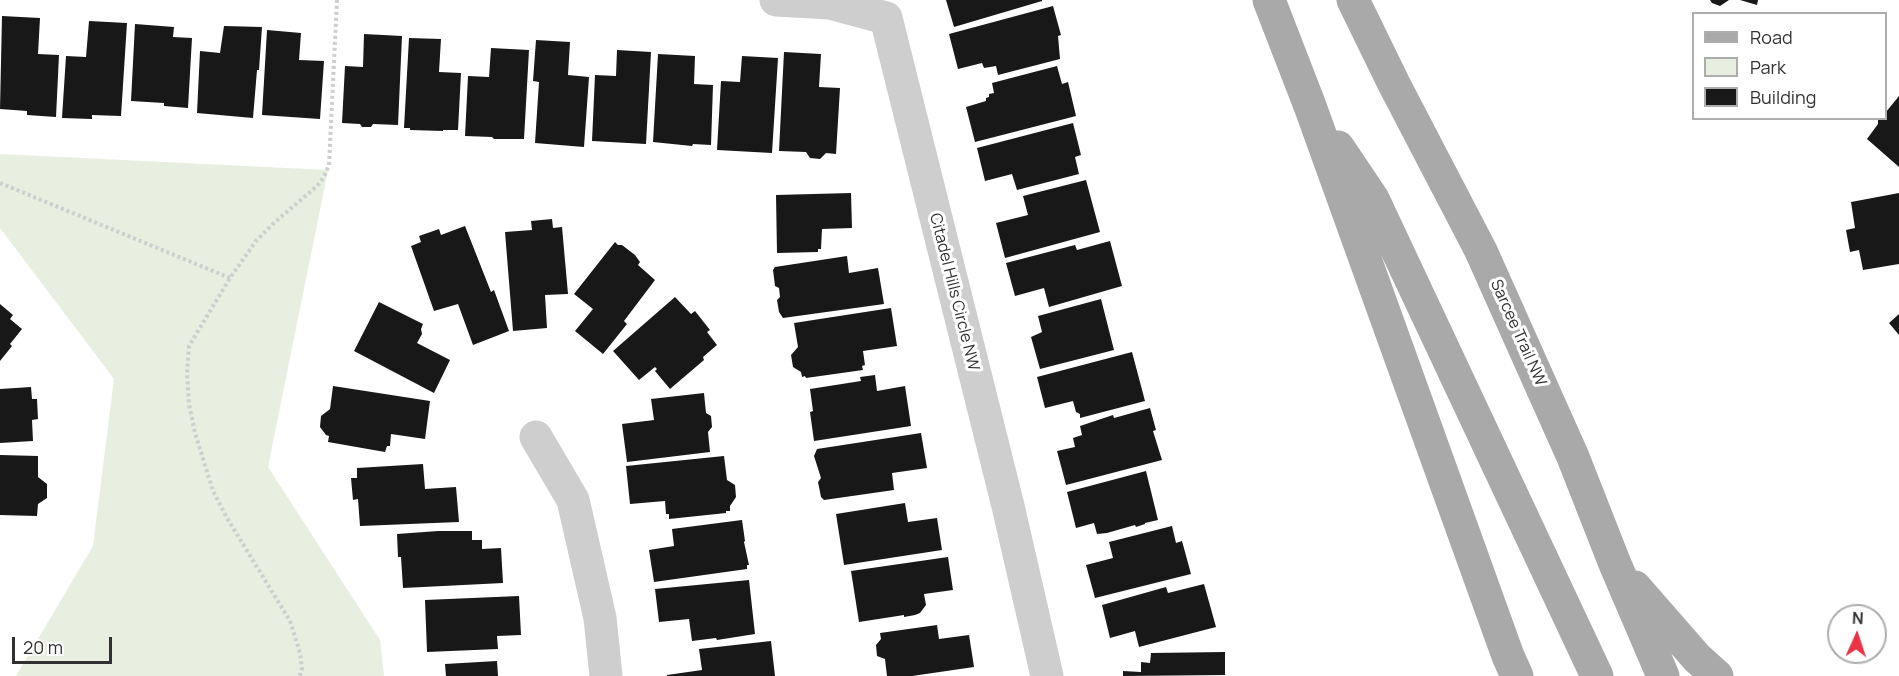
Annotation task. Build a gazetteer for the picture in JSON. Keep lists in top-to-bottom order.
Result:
{
  "streets": {
    "main road": ["Sarcee Trail NW"],
    "street": ["Citadel Hills Circle NW"]
  },
  "legend": ["Road", "Park", "Building"],
  "scale_bar": "20 m",
  "north": "top"
}
